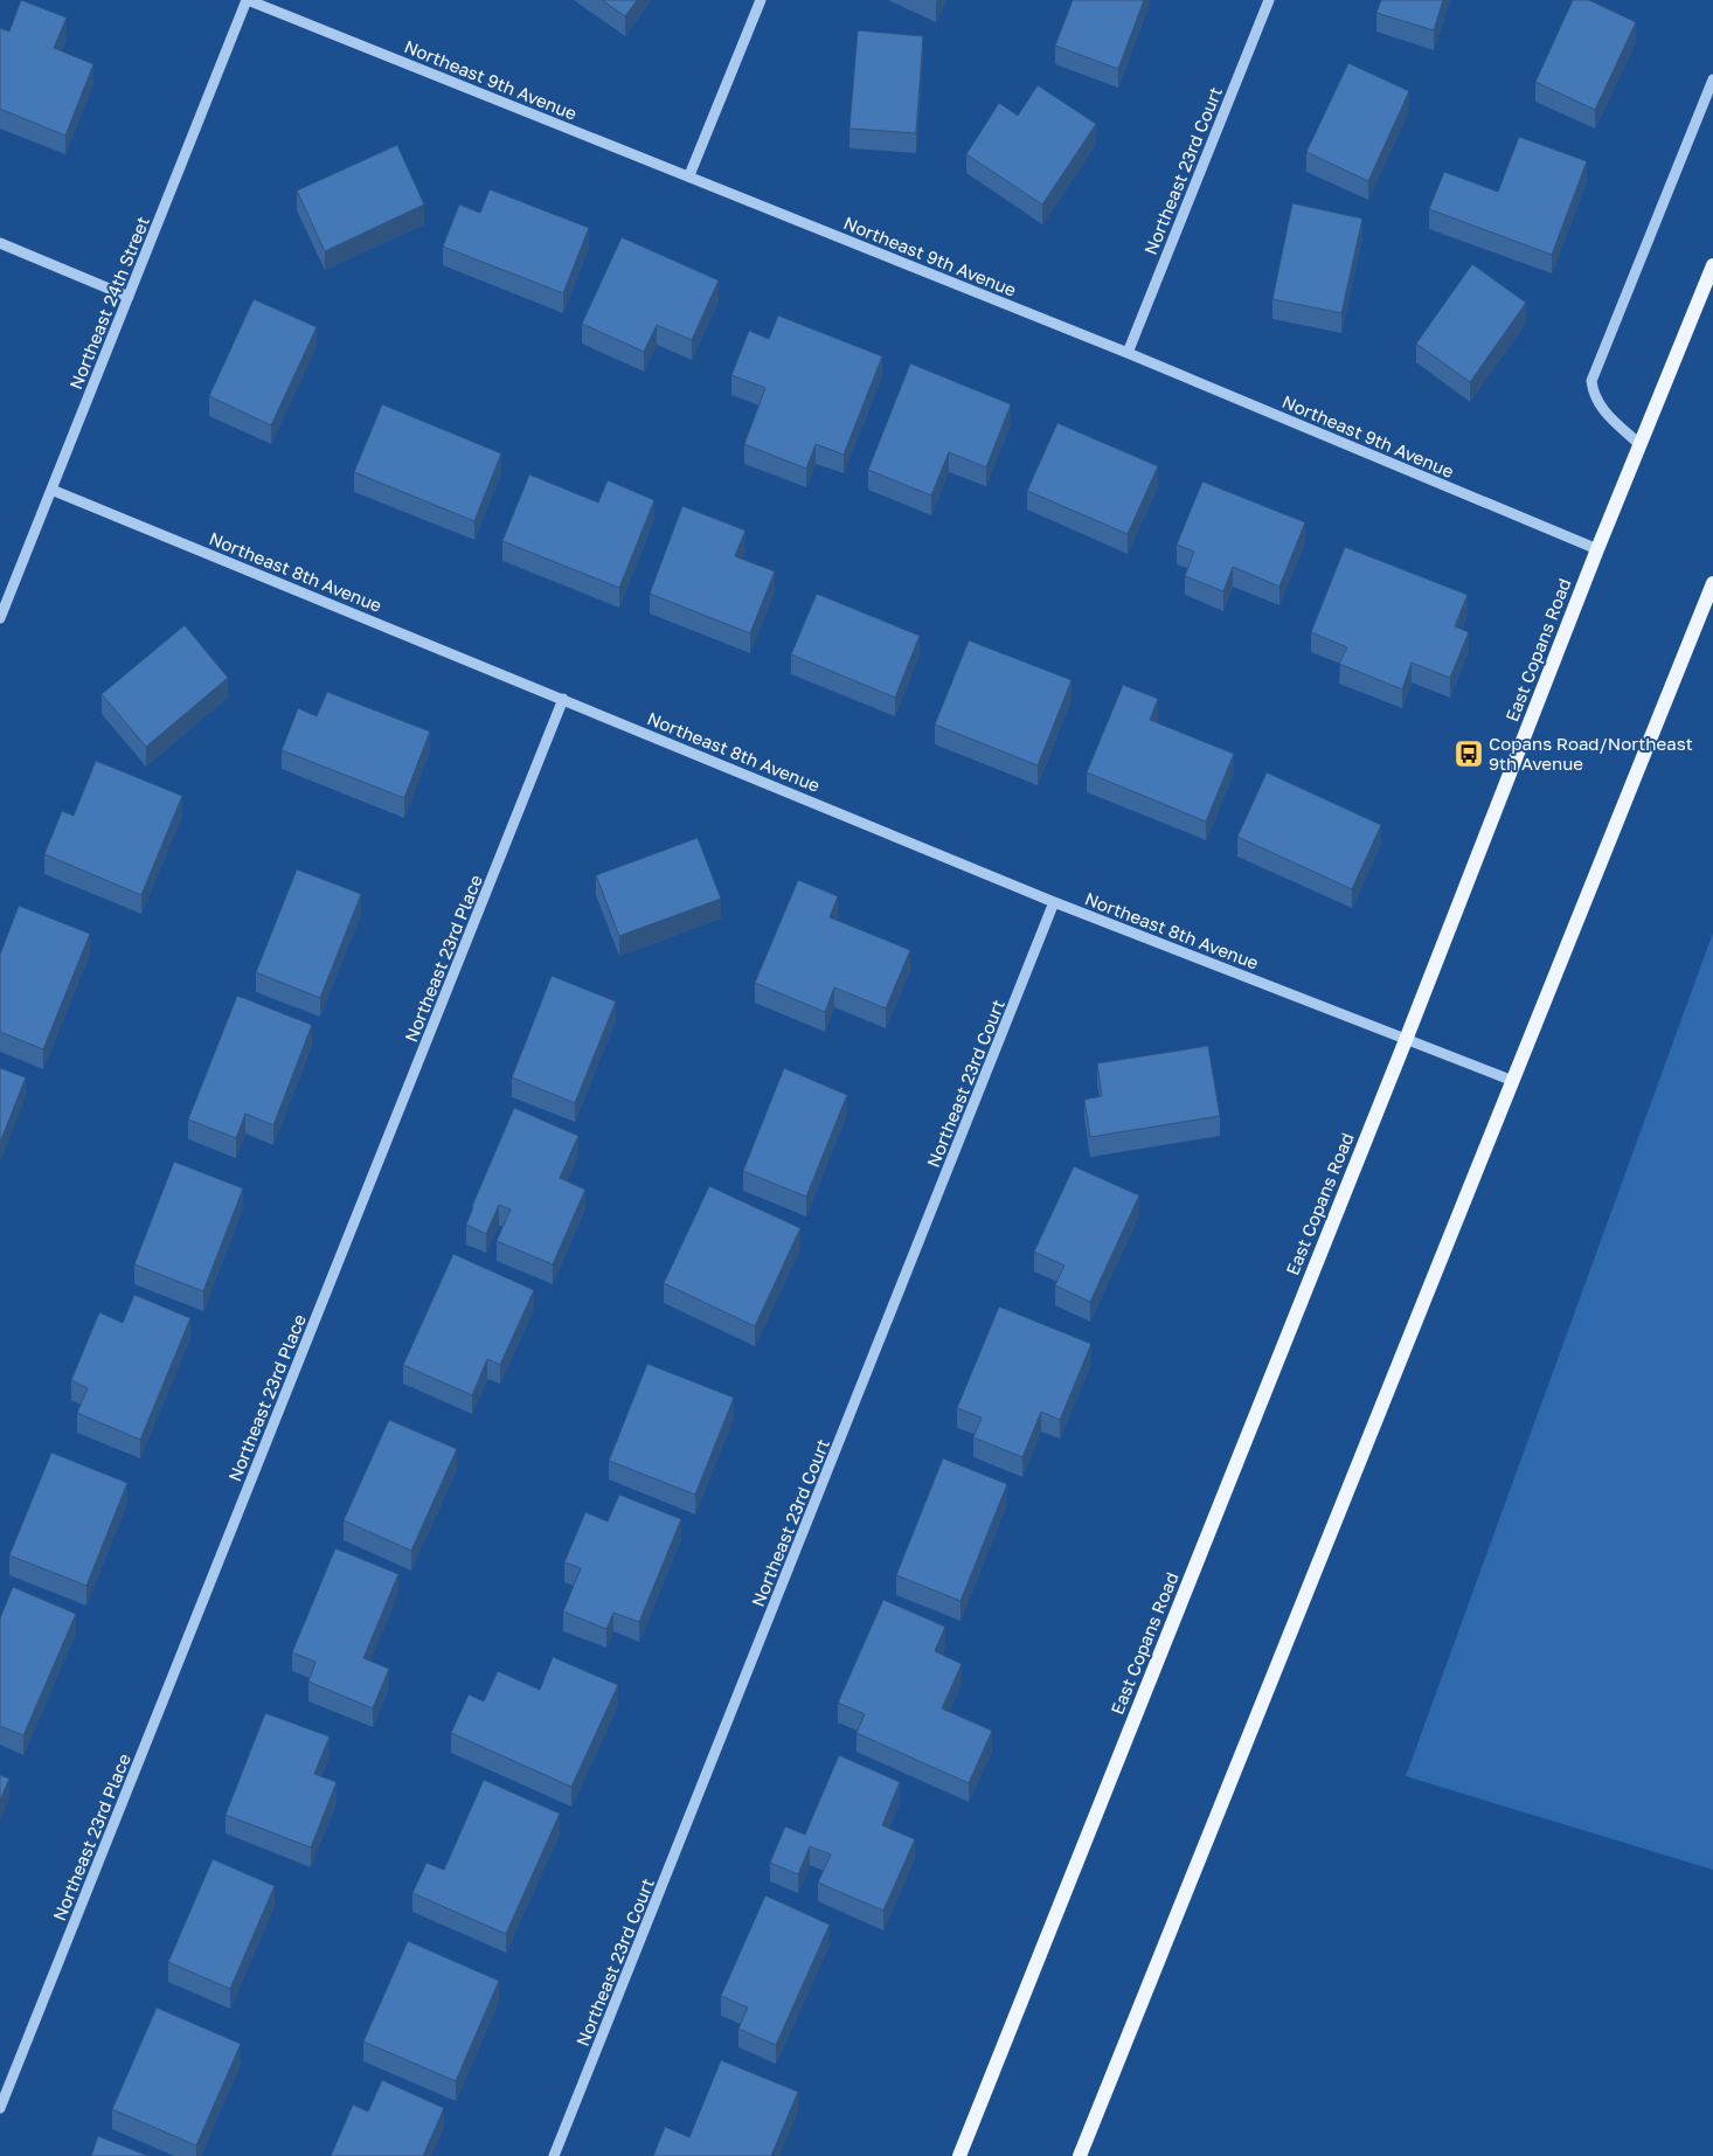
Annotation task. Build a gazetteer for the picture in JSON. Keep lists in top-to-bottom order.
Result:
{
  "streets": {
    "main road": ["East Copans Road"],
    "street": [
      "Northeast 9th Avenue",
      "Northeast 23rd Court",
      "Northeast 24th Street",
      "Northeast 8th Avenue",
      "Northeast 23rd Place"
    ]
  },
  "crossings": [
    ["Northeast 9th Avenue", "Northeast 23rd Court"],
    ["Northeast 9th Avenue", "Northeast 24th Street"],
    ["Northeast 9th Avenue", "East Copans Road"],
    ["Northeast 23rd Court", "Northeast 8th Avenue"],
    ["Northeast 24th Street", "Northeast 8th Avenue"],
    ["Northeast 8th Avenue", "East Copans Road"],
    ["Northeast 8th Avenue", "Northeast 23rd Place"]
  ],
  "places": {
    "bus stop": ["Copans Road/Northeast 9th Avenue"]
  }
}
